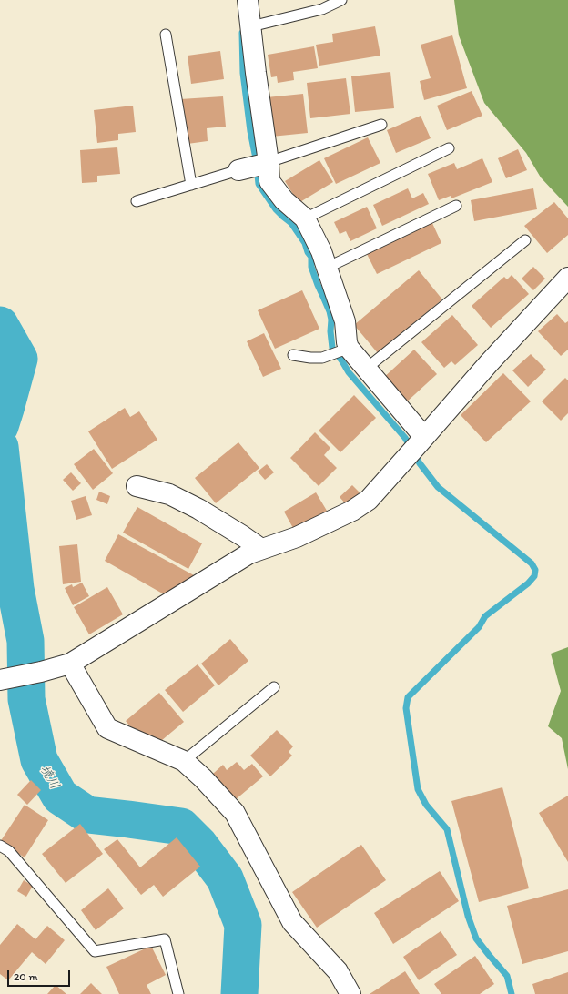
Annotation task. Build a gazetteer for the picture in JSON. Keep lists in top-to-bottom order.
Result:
{
  "water": ["境川"],
  "scale_bar": "20 m"
}
